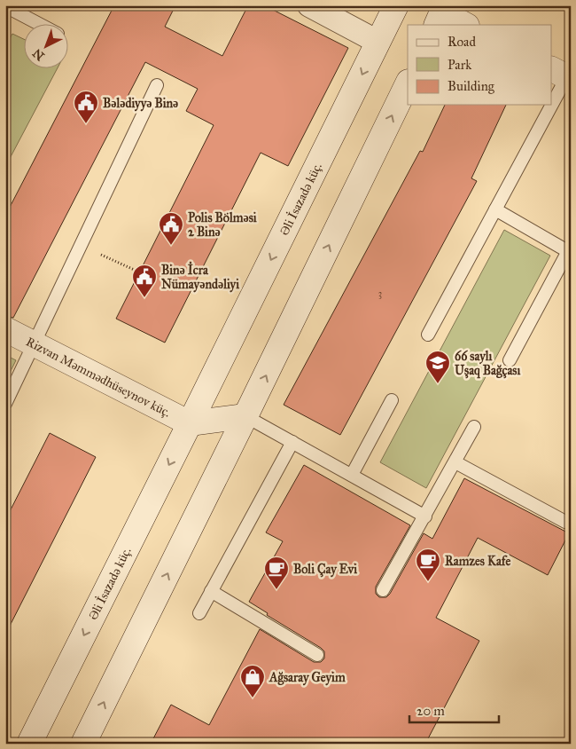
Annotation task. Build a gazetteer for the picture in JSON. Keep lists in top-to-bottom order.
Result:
{
  "streets": {
    "main road": ["Əli İsazadə küç.", "Rizvan Məmmədhüseynov küç."]
  },
  "crossings": [
    ["Əli İsazadə küç.", "Rizvan Məmmədhüseynov küç."]
  ],
  "places": {
    "public building": ["Bələdiyyə Binə", "Polis Bölməsi 2 Binə", "Binǝ İcra Nümayəndəliyi"],
    "school or university": ["66 saylı Uşaq Bağçası"],
    "cafe": ["Ramzes Kafe", "Boli Çay Evi"],
    "shop": ["Ağsaray Geyim"]
  },
  "house_numbers": ["3"],
  "legend": ["Road", "Park", "Building"],
  "scale_bar": "20 m",
  "north": "bottom left"
}
